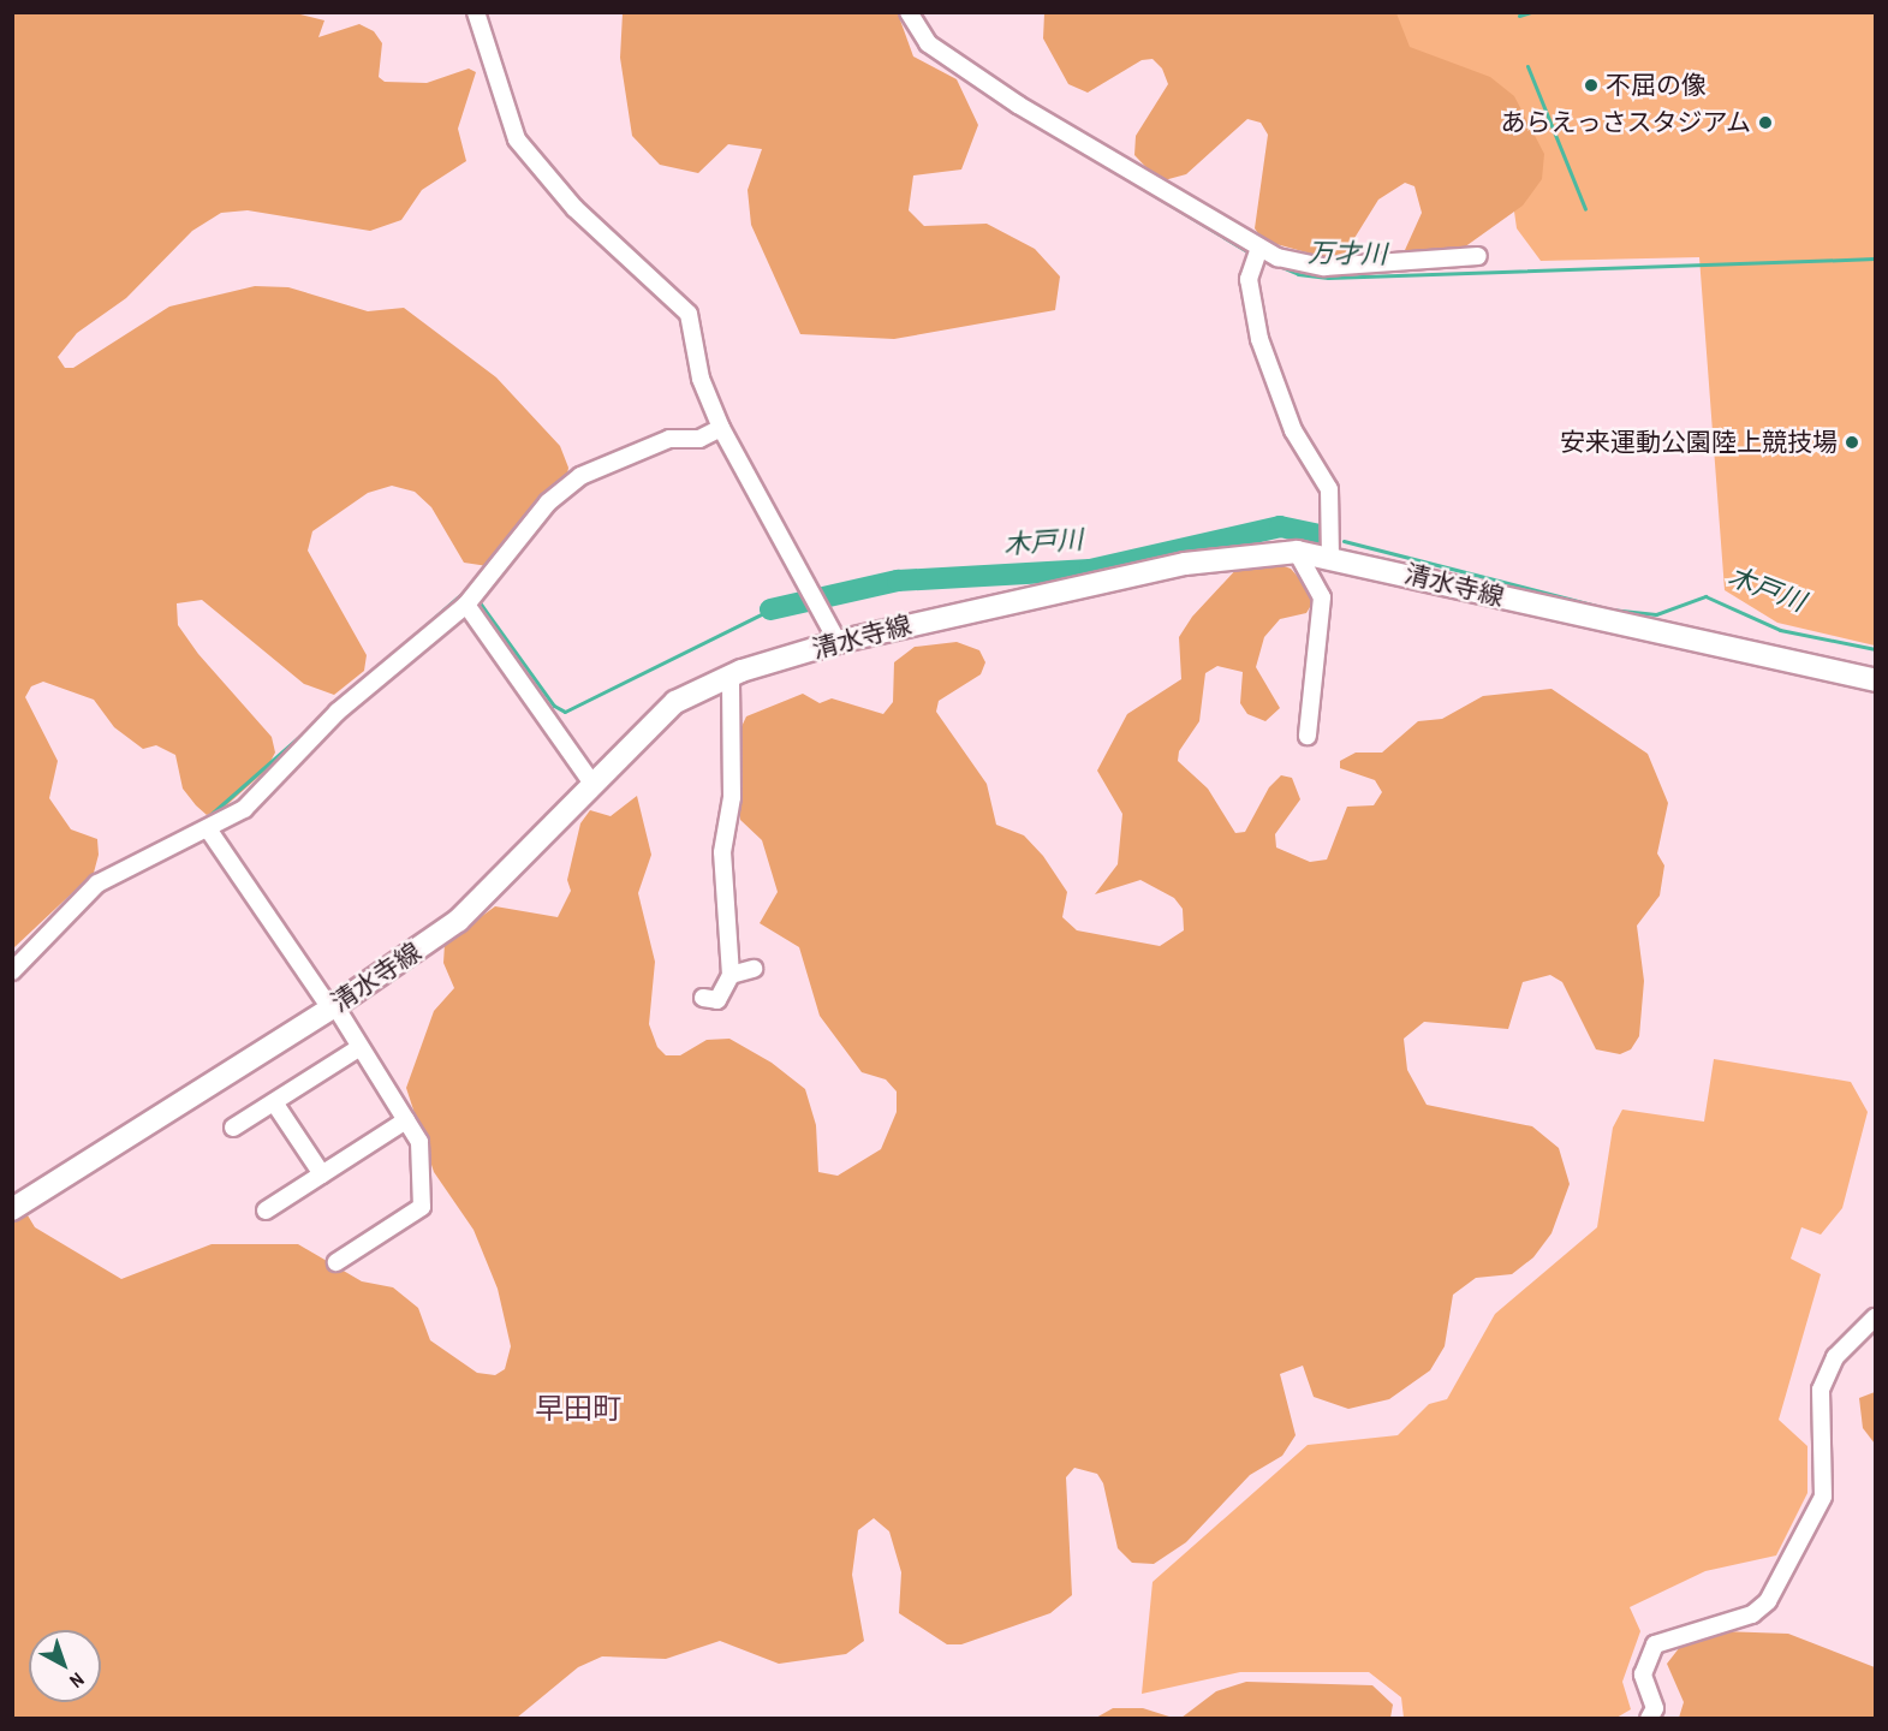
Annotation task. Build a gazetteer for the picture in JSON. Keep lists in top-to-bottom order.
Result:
{
  "streets": {
    "main road": ["清水寺線"]
  },
  "districts": ["早田町"],
  "water": ["万才川", "木戸川"],
  "places": ["不屈の像", "あらえっさスタジアム", "安来運動公園陸上競技場"],
  "north": "bottom right"
}
